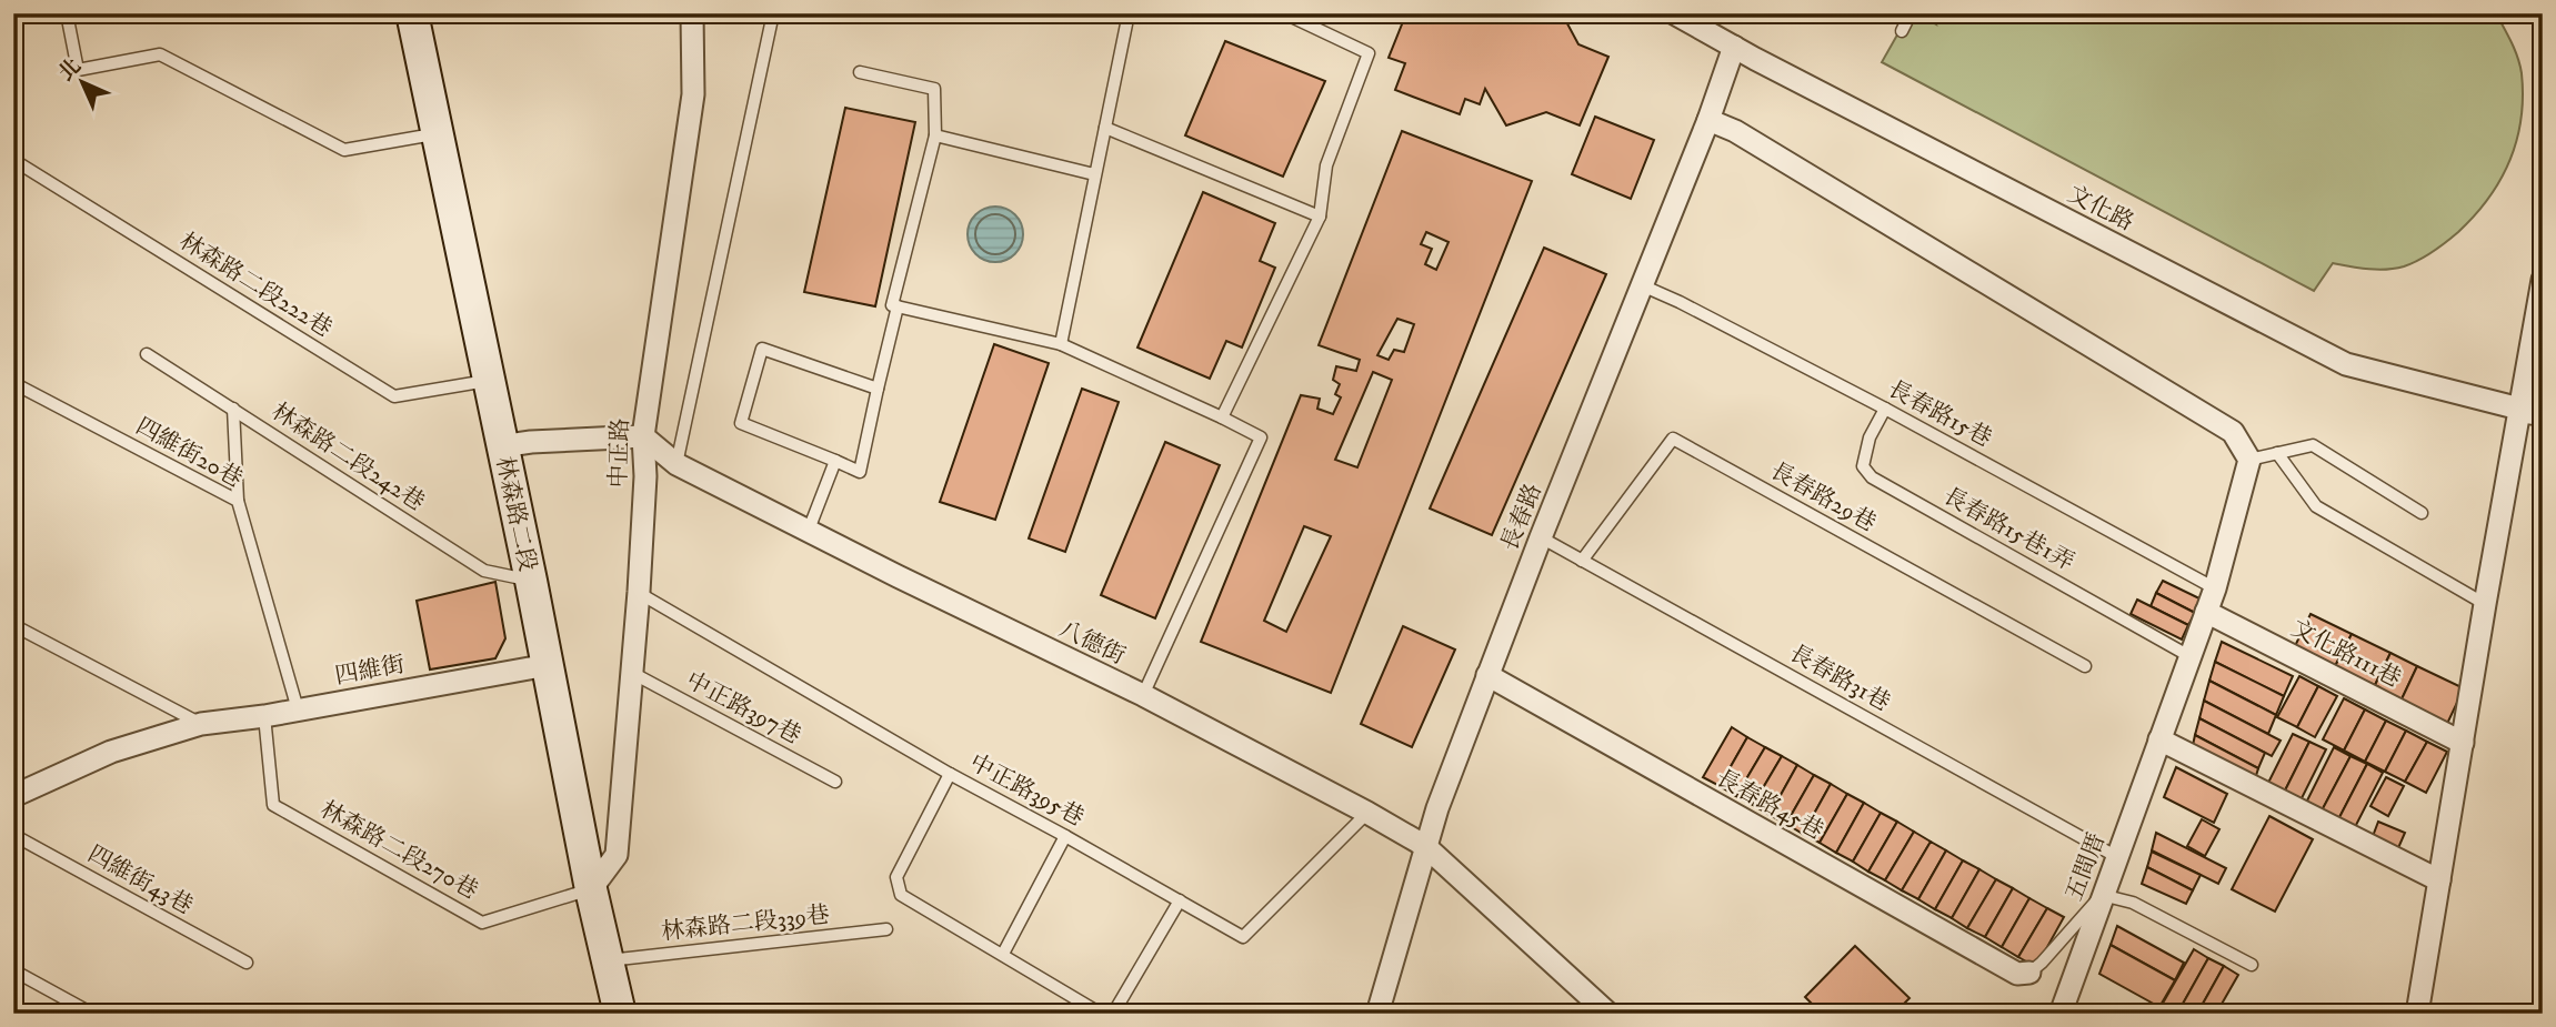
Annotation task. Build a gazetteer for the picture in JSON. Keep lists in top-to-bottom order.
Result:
{
  "streets": {
    "main road": ["林森路二段"],
    "street": [
      "文化路",
      "中正路",
      "長春路",
      "八德街",
      "文化路111巷",
      "四維街",
      "長春路45巷",
      "五間厝"
    ],
    "lane": [
      "林森路二段222巷",
      "長春路15巷",
      "四維街20巷",
      "林森路二段242巷",
      "長春路29巷",
      "長春路15巷1弄",
      "長春路31巷",
      "中正路397巷",
      "中正路395巷",
      "林森路二段270巷",
      "四維街43巷",
      "林森路二段339巷"
    ]
  },
  "crossings": [
    ["文化路", "長春路"],
    ["林森路二段222巷", "林森路二段"],
    ["長春路15巷", "長春路"],
    ["長春路15巷", "長春路15巷1弄"],
    ["四維街20巷", "四維街"],
    ["中正路", "林森路二段"],
    ["中正路", "八德街"],
    ["中正路", "中正路397巷"],
    ["中正路", "中正路395巷"],
    ["中正路", "林森路二段270巷"],
    ["林森路二段242巷", "林森路二段"],
    ["長春路29巷", "長春路31巷"],
    ["林森路二段", "四維街"],
    ["林森路二段", "林森路二段270巷"],
    ["林森路二段", "林森路二段339巷"],
    ["長春路", "八德街"],
    ["長春路", "長春路31巷"],
    ["長春路", "長春路45巷"],
    ["八德街", "中正路395巷"],
    ["四維街", "林森路二段270巷"],
    ["長春路31巷", "五間厝"]
  ],
  "north": "top left"
}
